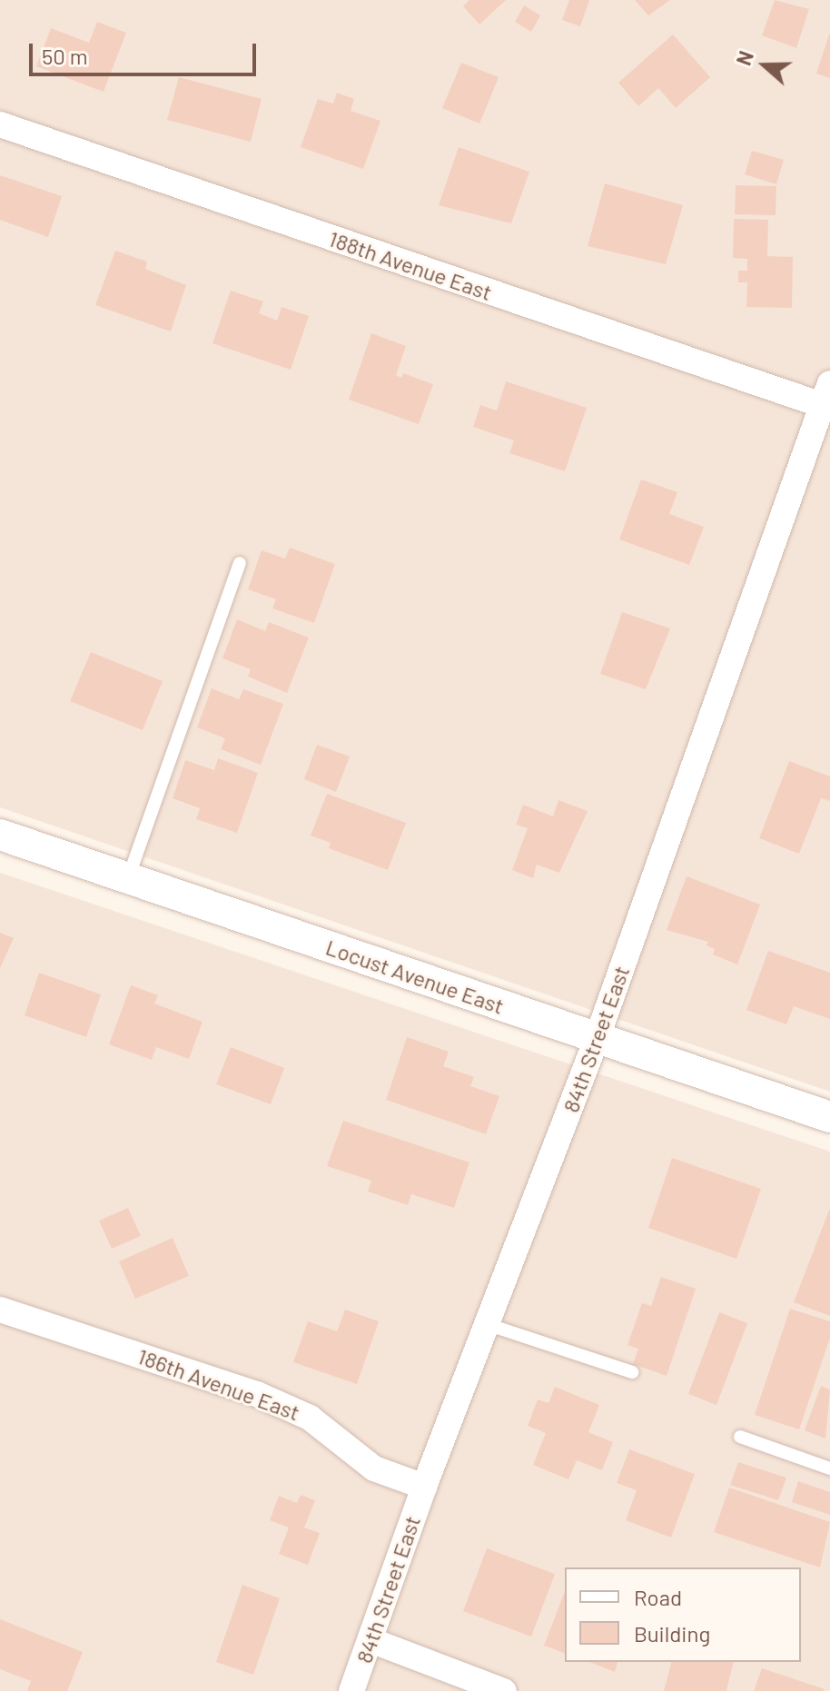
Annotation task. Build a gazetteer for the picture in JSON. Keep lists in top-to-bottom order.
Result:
{
  "streets": {
    "street": [
      "188th Avenue East",
      "Locust Avenue East",
      "84th Street East",
      "186th Avenue East"
    ]
  },
  "crossings": [
    ["188th Avenue East", "84th Street East"],
    ["Locust Avenue East", "84th Street East"],
    ["84th Street East", "186th Avenue East"]
  ],
  "legend": ["Road", "Building"],
  "scale_bar": "50 m",
  "north": "left"
}
